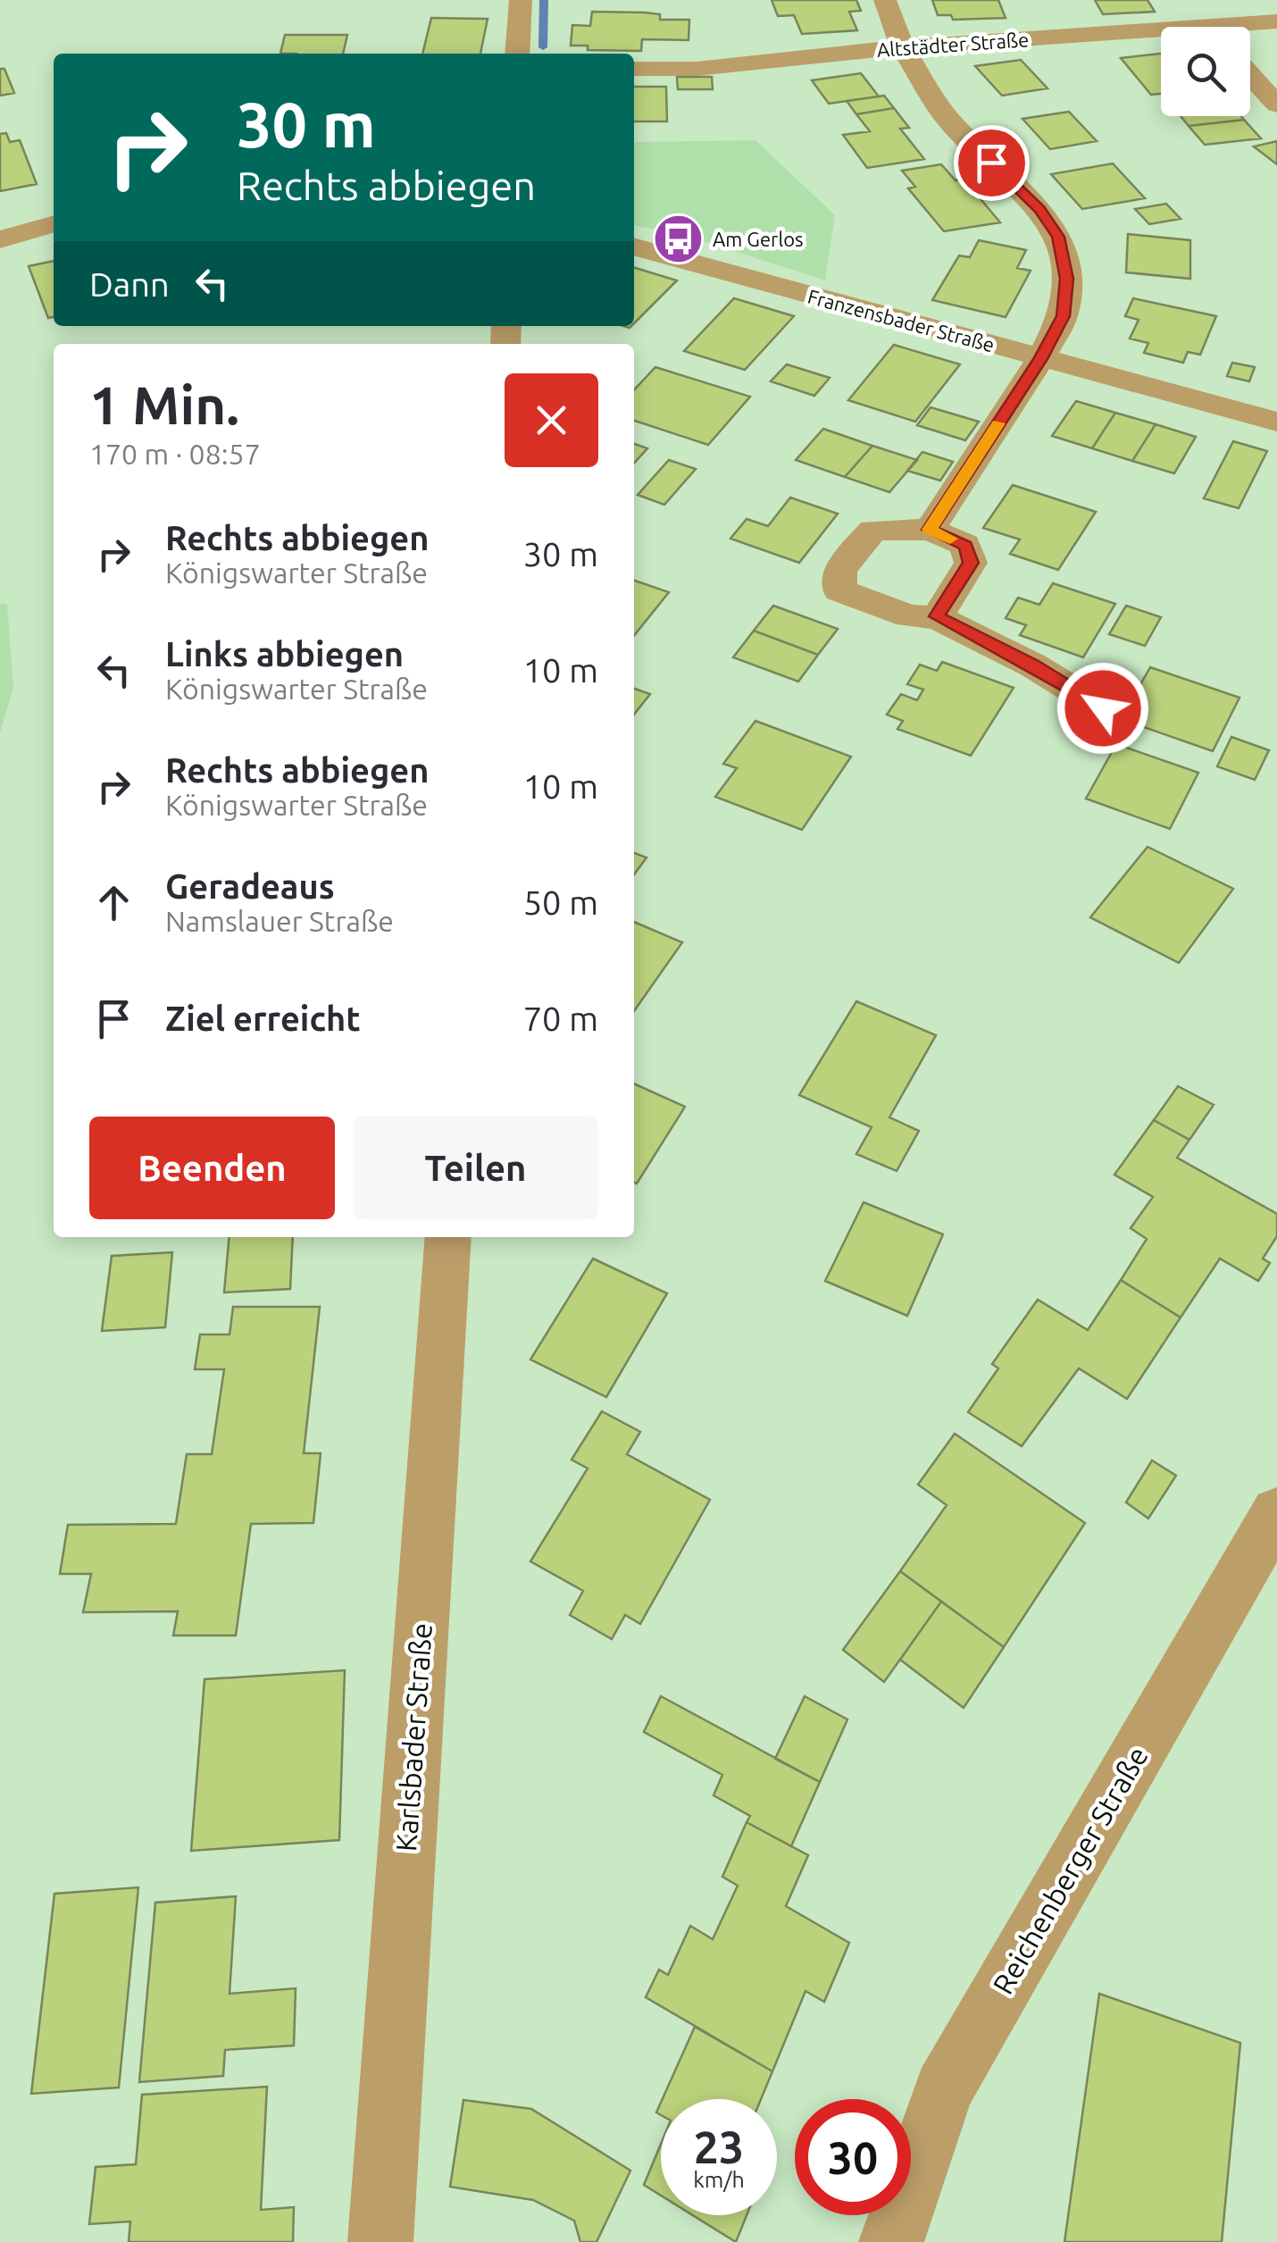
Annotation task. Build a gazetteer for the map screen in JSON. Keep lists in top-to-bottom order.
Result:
{
  "streets": {
    "street": [
      "Altstädter Straße",
      "Franzensbader Straße",
      "Karlsbader Straße",
      "Reichenberger Straße"
    ]
  },
  "places": {
    "bus stop": ["Am Gerlos"]
  },
  "page": {
    "turn": ["30 m", "Rechts abbiegen"],
    "then": "Dann",
    "heading": ["1 Min.", "170 m · 08:57"],
    "list": [
      {
        "name": "Rechts abbiegen",
        "note": "Königswarter Straße",
        "value": "30 m"
      },
      {
        "name": "Links abbiegen",
        "note": "Königswarter Straße",
        "value": "10 m"
      },
      {
        "name": "Rechts abbiegen",
        "note": "Königswarter Straße",
        "value": "10 m"
      },
      {
        "name": "Geradeaus",
        "note": "Namslauer Straße",
        "value": "50 m"
      },
      {
        "name": "Ziel erreicht",
        "value": "70 m"
      }
    ],
    "buttons": ["Beenden", "Teilen"],
    "speed": "23 km/h",
    "limit": "30"
  }
}
